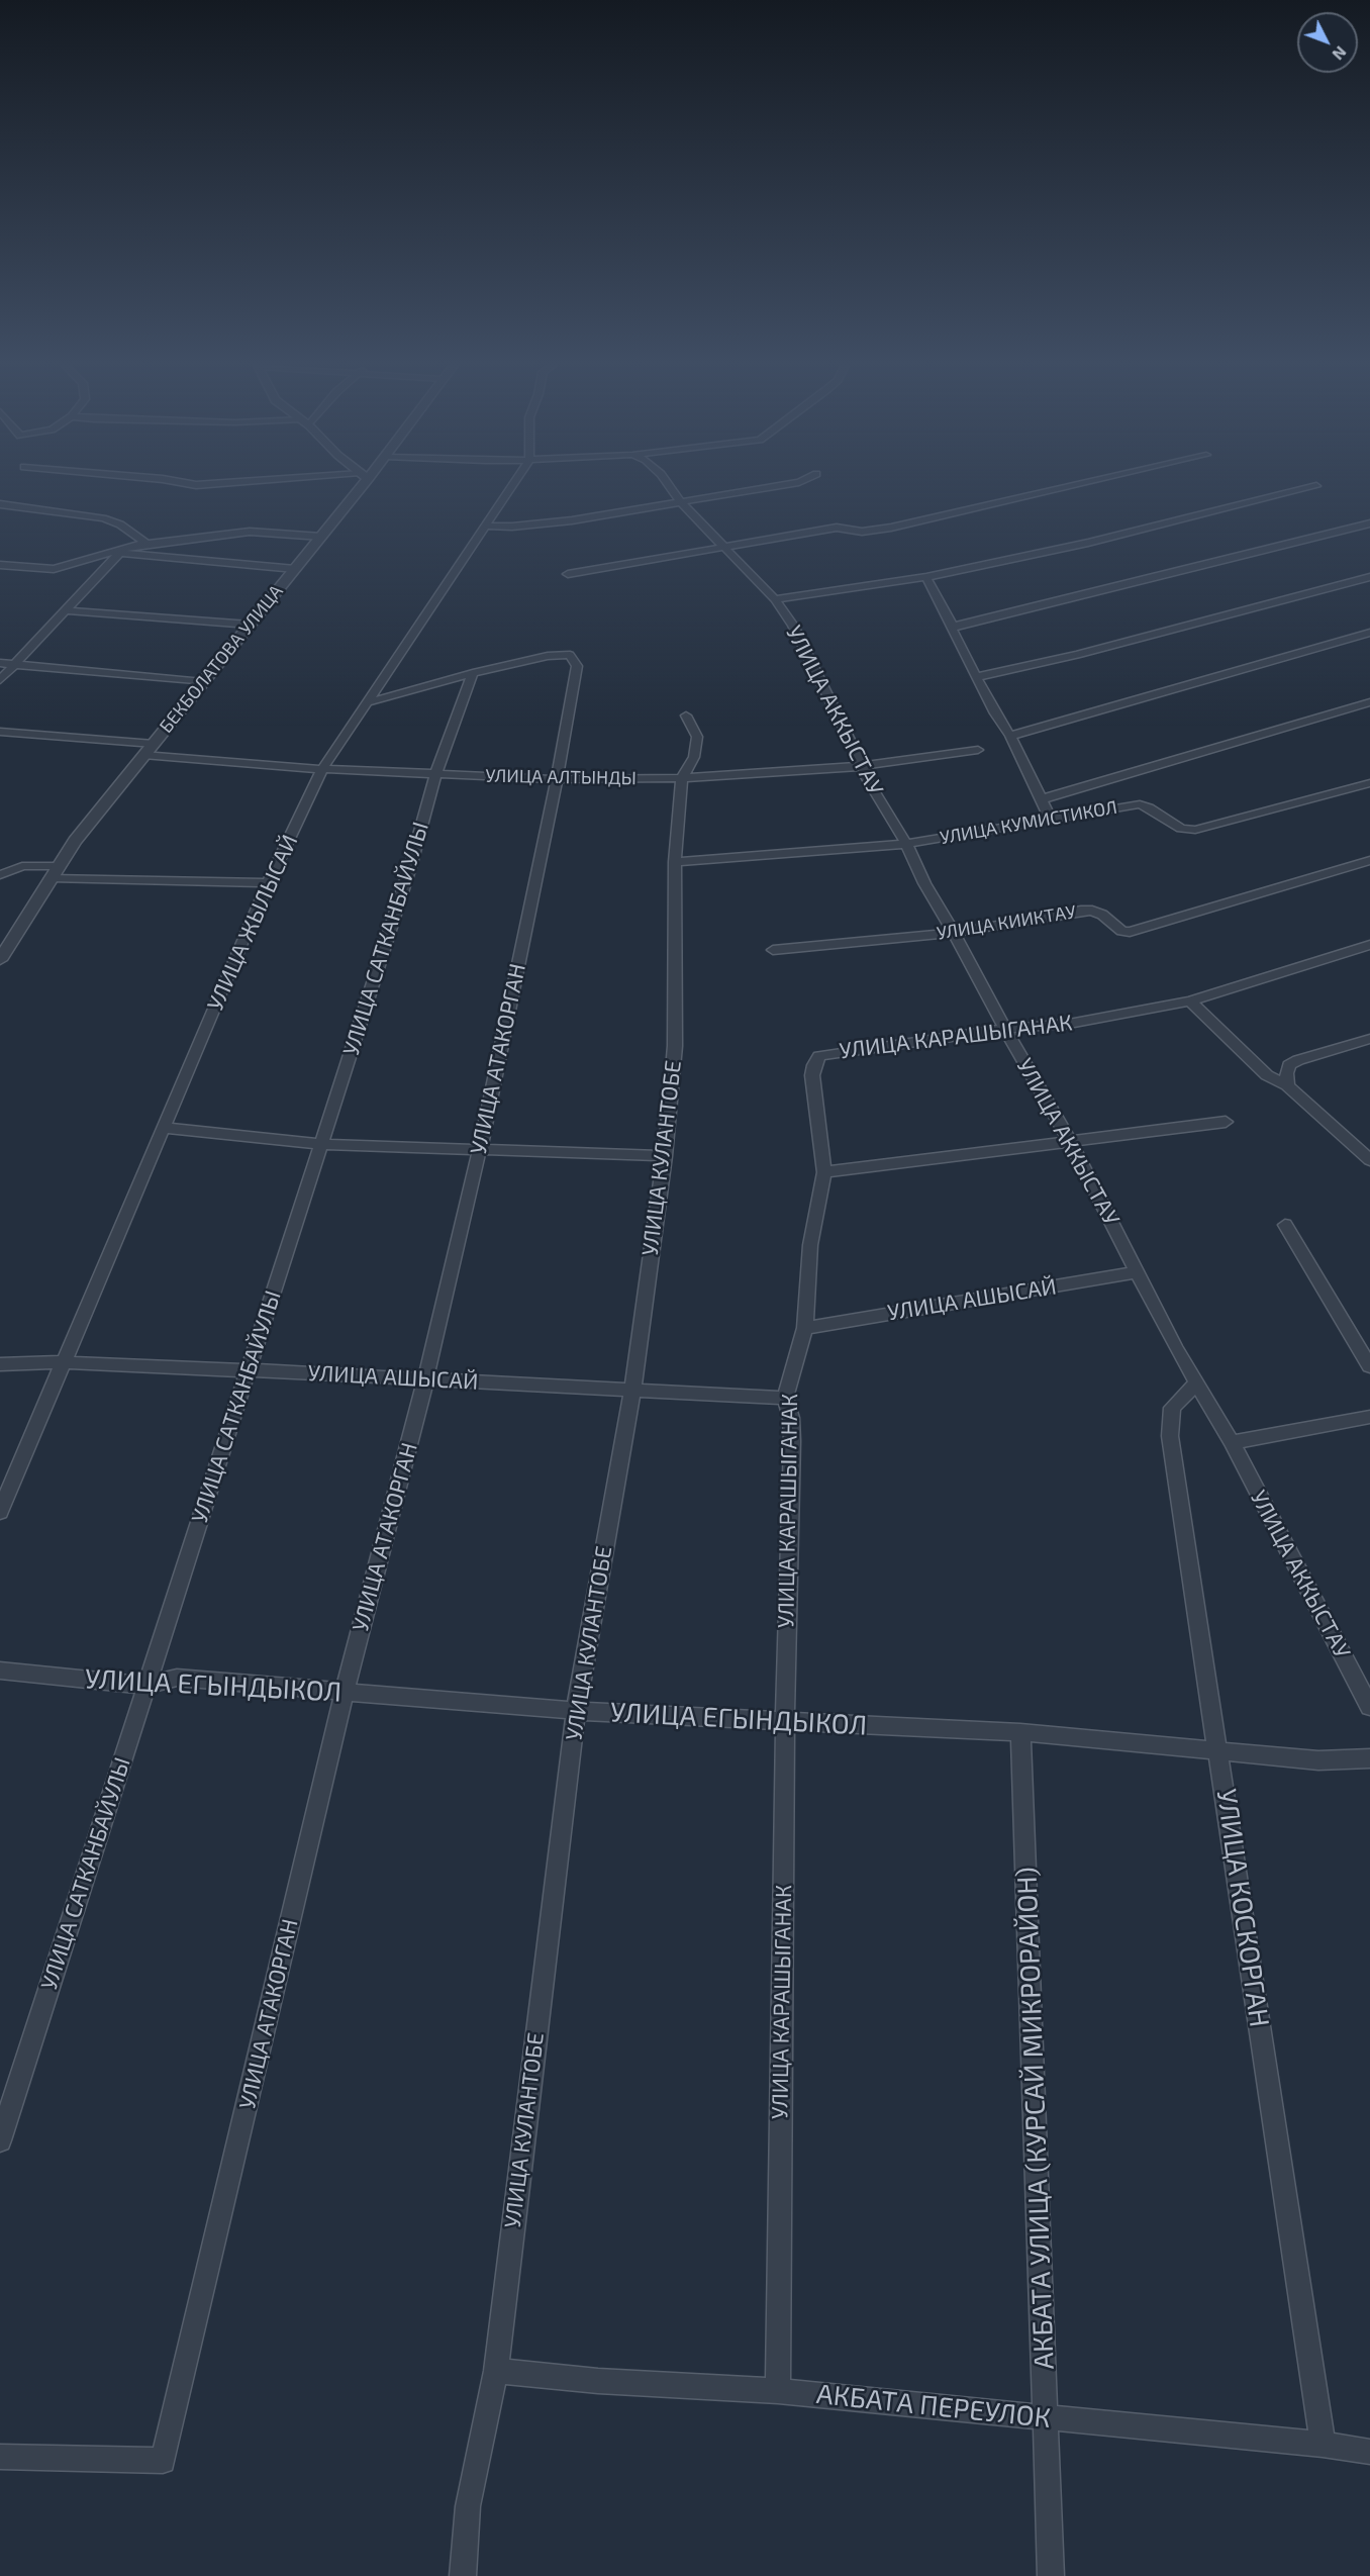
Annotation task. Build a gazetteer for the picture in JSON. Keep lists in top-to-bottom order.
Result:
{
  "streets": {
    "street": [
      "БЕКБОЛАТОВА УЛИЦА",
      "УЛИЦА АККЫСТАУ",
      "УЛИЦА АЛТЫНДЫ",
      "УЛИЦА КУМИСТИКОЛ",
      "УЛИЦА ЖЫЛЫСАЙ",
      "УЛИЦА КИИКТАУ",
      "УЛИЦА САТКАНБАЙУЛЫ",
      "УЛИЦА КАРАШЫГАНАК",
      "УЛИЦА АТАКОРГАН",
      "УЛИЦА КУЛАНТОБЕ",
      "УЛИЦА АШЫСАЙ",
      "УЛИЦА ЕГЫНДЫКОЛ",
      "УЛИЦА КОСКОРГАН",
      "АКБАТА УЛИЦА (КУРСАЙ МИКРОРАЙОН)",
      "АКБАТА ПЕРЕУЛОК"
    ]
  },
  "crossings": [
    ["БЕКБОЛАТОВА УЛИЦА", "УЛИЦА АЛТЫНДЫ"],
    ["УЛИЦА АККЫСТАУ", "УЛИЦА АЛТЫНДЫ"],
    ["УЛИЦА АККЫСТАУ", "УЛИЦА КУМИСТИКОЛ"],
    ["УЛИЦА АККЫСТАУ", "УЛИЦА КИИКТАУ"],
    ["УЛИЦА АККЫСТАУ", "УЛИЦА КАРАШЫГАНАК"],
    ["УЛИЦА АККЫСТАУ", "УЛИЦА АШЫСАЙ"],
    ["УЛИЦА АККЫСТАУ", "УЛИЦА КОСКОРГАН"],
    ["УЛИЦА АЛТЫНДЫ", "УЛИЦА ЖЫЛЫСАЙ"],
    ["УЛИЦА АЛТЫНДЫ", "УЛИЦА САТКАНБАЙУЛЫ"],
    ["УЛИЦА АЛТЫНДЫ", "УЛИЦА АТАКОРГАН"],
    ["УЛИЦА АЛТЫНДЫ", "УЛИЦА КУЛАНТОБЕ"],
    ["УЛИЦА КУМИСТИКОЛ", "УЛИЦА КУЛАНТОБЕ"],
    ["УЛИЦА ЖЫЛЫСАЙ", "УЛИЦА АТАКОРГАН"],
    ["УЛИЦА ЖЫЛЫСАЙ", "УЛИЦА АШЫСАЙ"],
    ["УЛИЦА САТКАНБАЙУЛЫ", "УЛИЦА АТАКОРГАН"],
    ["УЛИЦА САТКАНБАЙУЛЫ", "УЛИЦА АШЫСАЙ"],
    ["УЛИЦА САТКАНБАЙУЛЫ", "УЛИЦА ЕГЫНДЫКОЛ"],
    ["УЛИЦА КАРАШЫГАНАК", "УЛИЦА АШЫСАЙ"],
    ["УЛИЦА КАРАШЫГАНАК", "УЛИЦА ЕГЫНДЫКОЛ"],
    ["УЛИЦА КАРАШЫГАНАК", "АКБАТА ПЕРЕУЛОК"],
    ["УЛИЦА АТАКОРГАН", "УЛИЦА АШЫСАЙ"],
    ["УЛИЦА АТАКОРГАН", "УЛИЦА ЕГЫНДЫКОЛ"],
    ["УЛИЦА КУЛАНТОБЕ", "УЛИЦА АШЫСАЙ"],
    ["УЛИЦА КУЛАНТОБЕ", "УЛИЦА ЕГЫНДЫКОЛ"],
    ["УЛИЦА КУЛАНТОБЕ", "АКБАТА ПЕРЕУЛОК"],
    ["УЛИЦА ЕГЫНДЫКОЛ", "УЛИЦА КОСКОРГАН"],
    ["УЛИЦА ЕГЫНДЫКОЛ", "АКБАТА УЛИЦА (КУРСАЙ МИКРОРАЙОН)"],
    ["УЛИЦА КОСКОРГАН", "АКБАТА ПЕРЕУЛОК"],
    ["АКБАТА УЛИЦА (КУРСАЙ МИКРОРАЙОН)", "АКБАТА ПЕРЕУЛОК"]
  ],
  "north": "bottom right"
}
